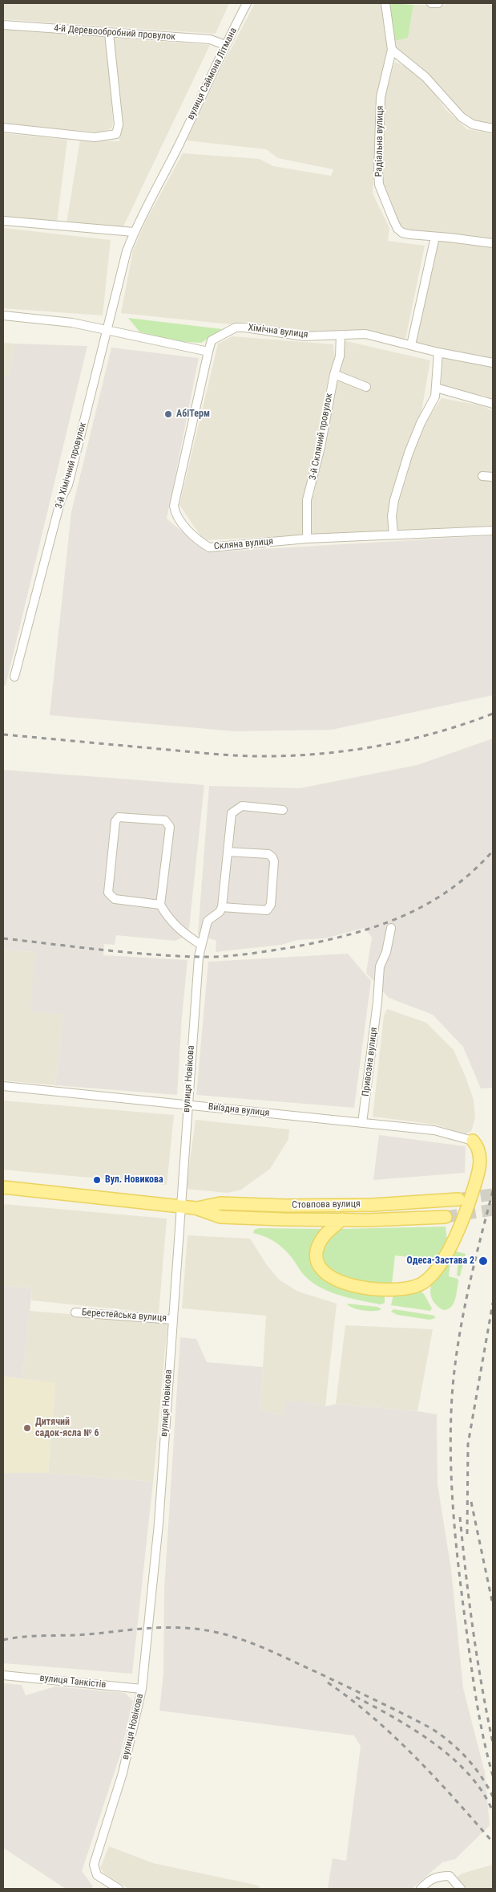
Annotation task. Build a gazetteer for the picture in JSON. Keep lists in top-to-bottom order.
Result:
{
  "streets": {
    "main road": ["Стовпова вулиця"],
    "street": [
      "4-й Деревообробний провулок",
      "вулиця Саймона Літмана",
      "Радіальна вулиця",
      "Хімічна вулиця",
      "3-й Скляний провулок",
      "3-й Хімічний провулок",
      "Скляна вулиця",
      "Привозна вулиця",
      "вулиця Новікова",
      "Виїздна вулиця",
      "Берестейська вулиця",
      "вулиця Танкістів"
    ]
  },
  "crossings": [
    ["4-й Деревообробний провулок", "вулиця Саймона Літмана"],
    ["вулиця Саймона Літмана", "3-й Хімічний провулок"],
    ["Хімічна вулиця", "3-й Скляний провулок"],
    ["Хімічна вулиця", "Скляна вулиця"],
    ["3-й Скляний провулок", "Скляна вулиця"],
    ["Привозна вулиця", "Виїздна вулиця"],
    ["вулиця Новікова", "Виїздна вулиця"],
    ["вулиця Новікова", "Стовпова вулиця"],
    ["вулиця Новікова", "Берестейська вулиця"],
    ["вулиця Новікова", "вулиця Танкістів"]
  ],
  "places": [
    "АбіТерм",
    "Вул. Новикова",
    "Одеса-Застава 2",
    "Дитячий садок-ясла № 6"
  ]
}
